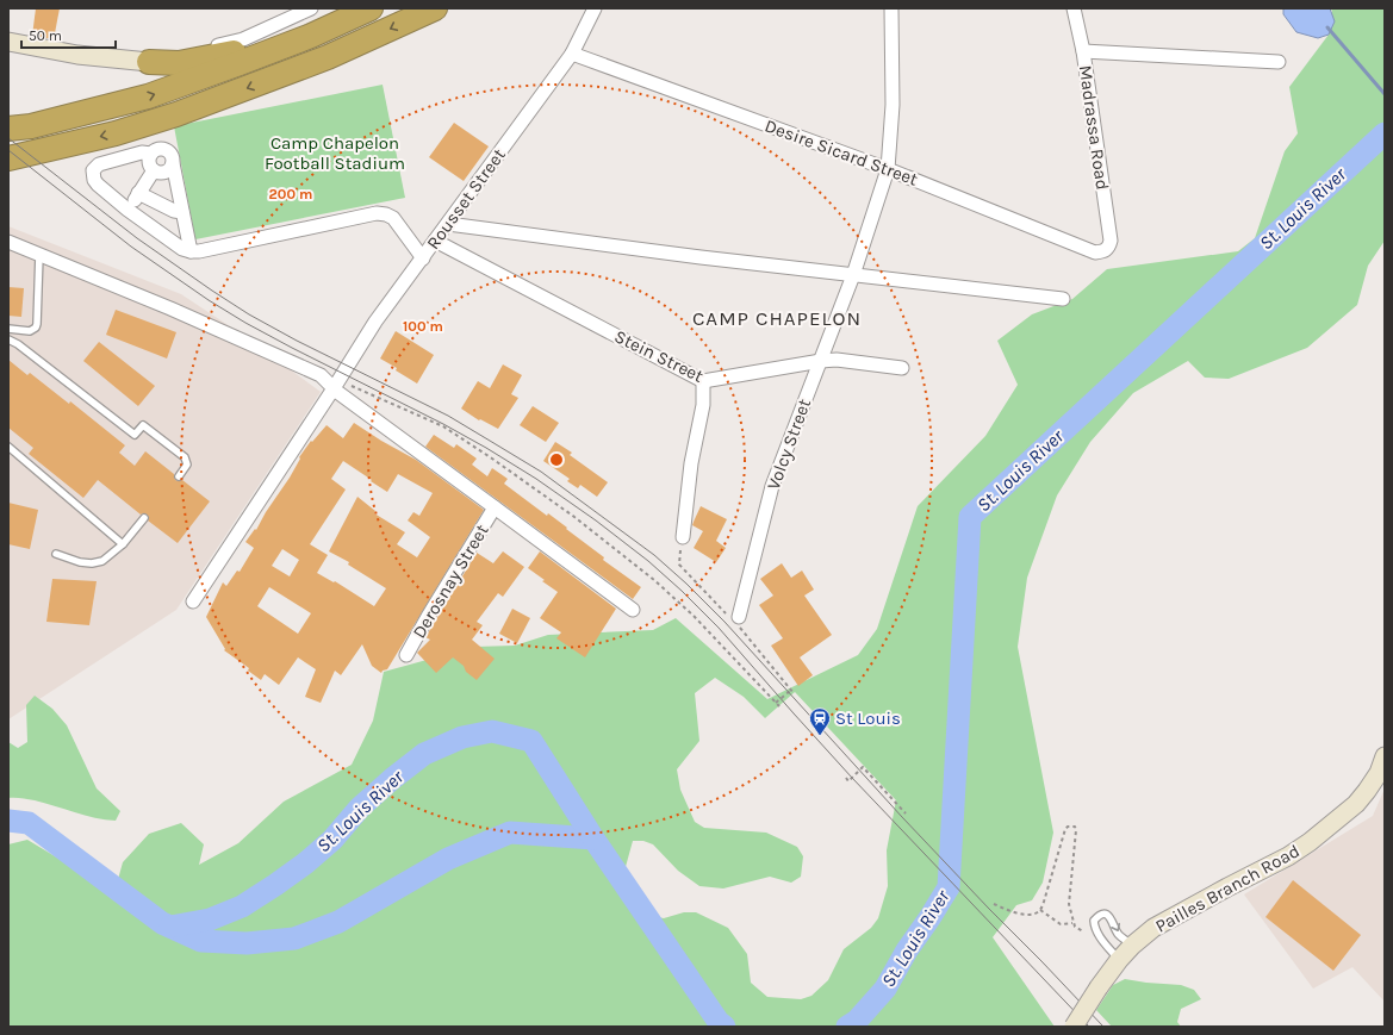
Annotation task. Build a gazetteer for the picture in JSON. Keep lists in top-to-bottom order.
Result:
{
  "streets": {
    "main road": ["Pailles Branch Road"],
    "street": [
      "Madrassa Road",
      "Desire Sicard Street",
      "Rousset Street",
      "Stein Street",
      "Volcy Street",
      "Derosnay Street"
    ]
  },
  "crossings": [
    ["Madrassa Road", "Desire Sicard Street"],
    ["Desire Sicard Street", "Rousset Street"],
    ["Desire Sicard Street", "Volcy Street"],
    ["Rousset Street", "Stein Street"],
    ["Stein Street", "Volcy Street"]
  ],
  "districts": ["CAMP CHAPELON"],
  "water": ["St. Louis River"],
  "parks": ["Camp Chapelon Football Stadium"],
  "places": {
    "station": ["St Louis"]
  },
  "scale_bar": "50 m",
  "rings": ["200 m", "100 m"]
}
